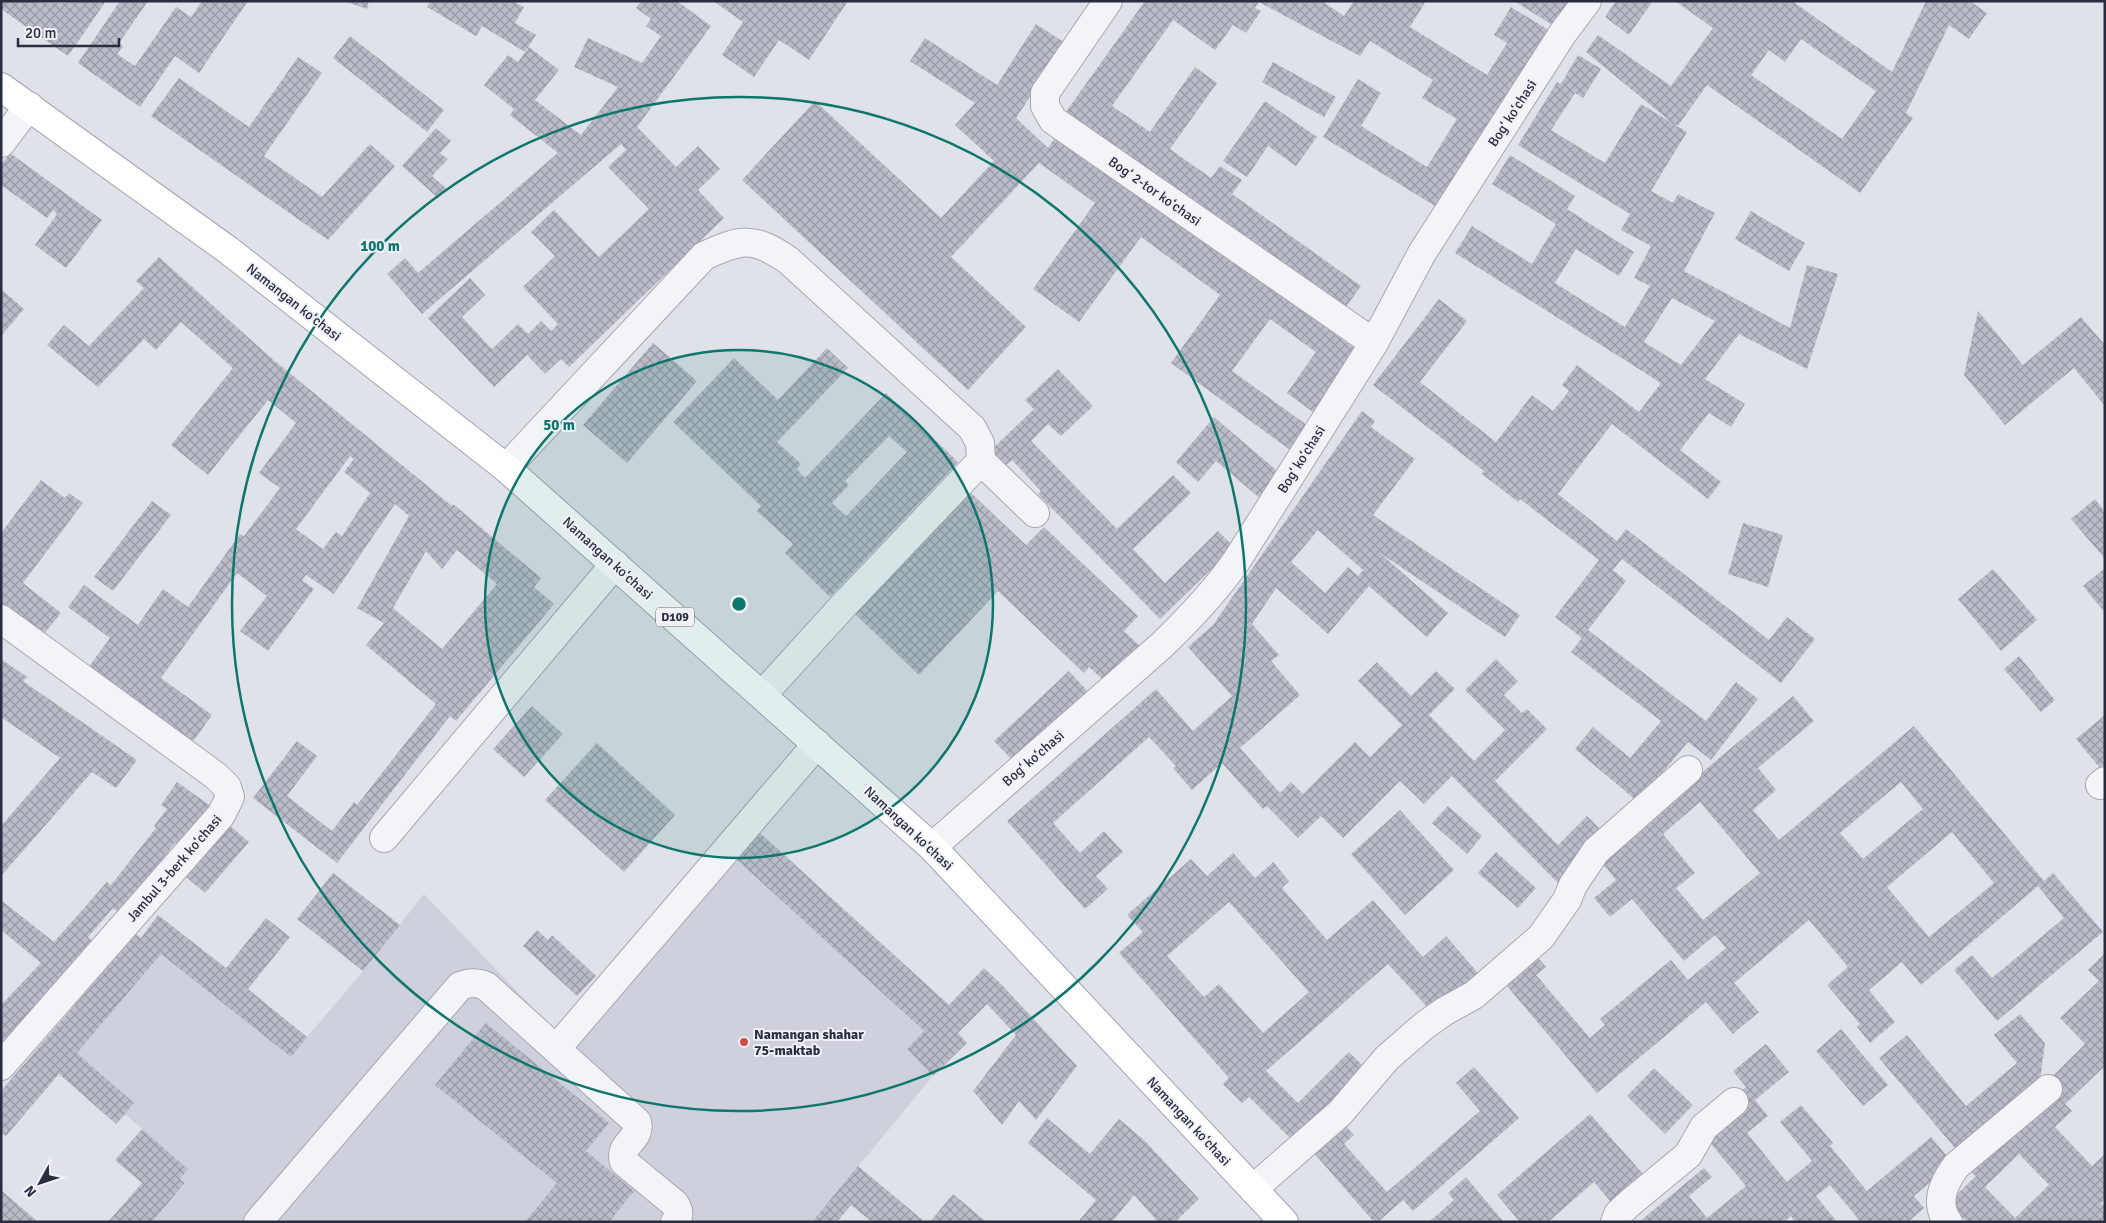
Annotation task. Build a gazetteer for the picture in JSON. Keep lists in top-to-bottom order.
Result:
{
  "streets": {
    "main road": ["Namangan koʻchasi", "D109"],
    "street": ["Bogʻ koʻchasi", "Bogʻ 2-tor koʻchasi", "Jambul 3-berk koʻchasi"]
  },
  "crossings": [
    ["Bogʻ koʻchasi", "Bogʻ 2-tor koʻchasi"],
    ["Bogʻ koʻchasi", "Namangan koʻchasi"]
  ],
  "places": ["Namangan shahar 75-maktab"],
  "scale_bar": "20 m",
  "north": "bottom left",
  "rings": ["100 m", "50 m"]
}
